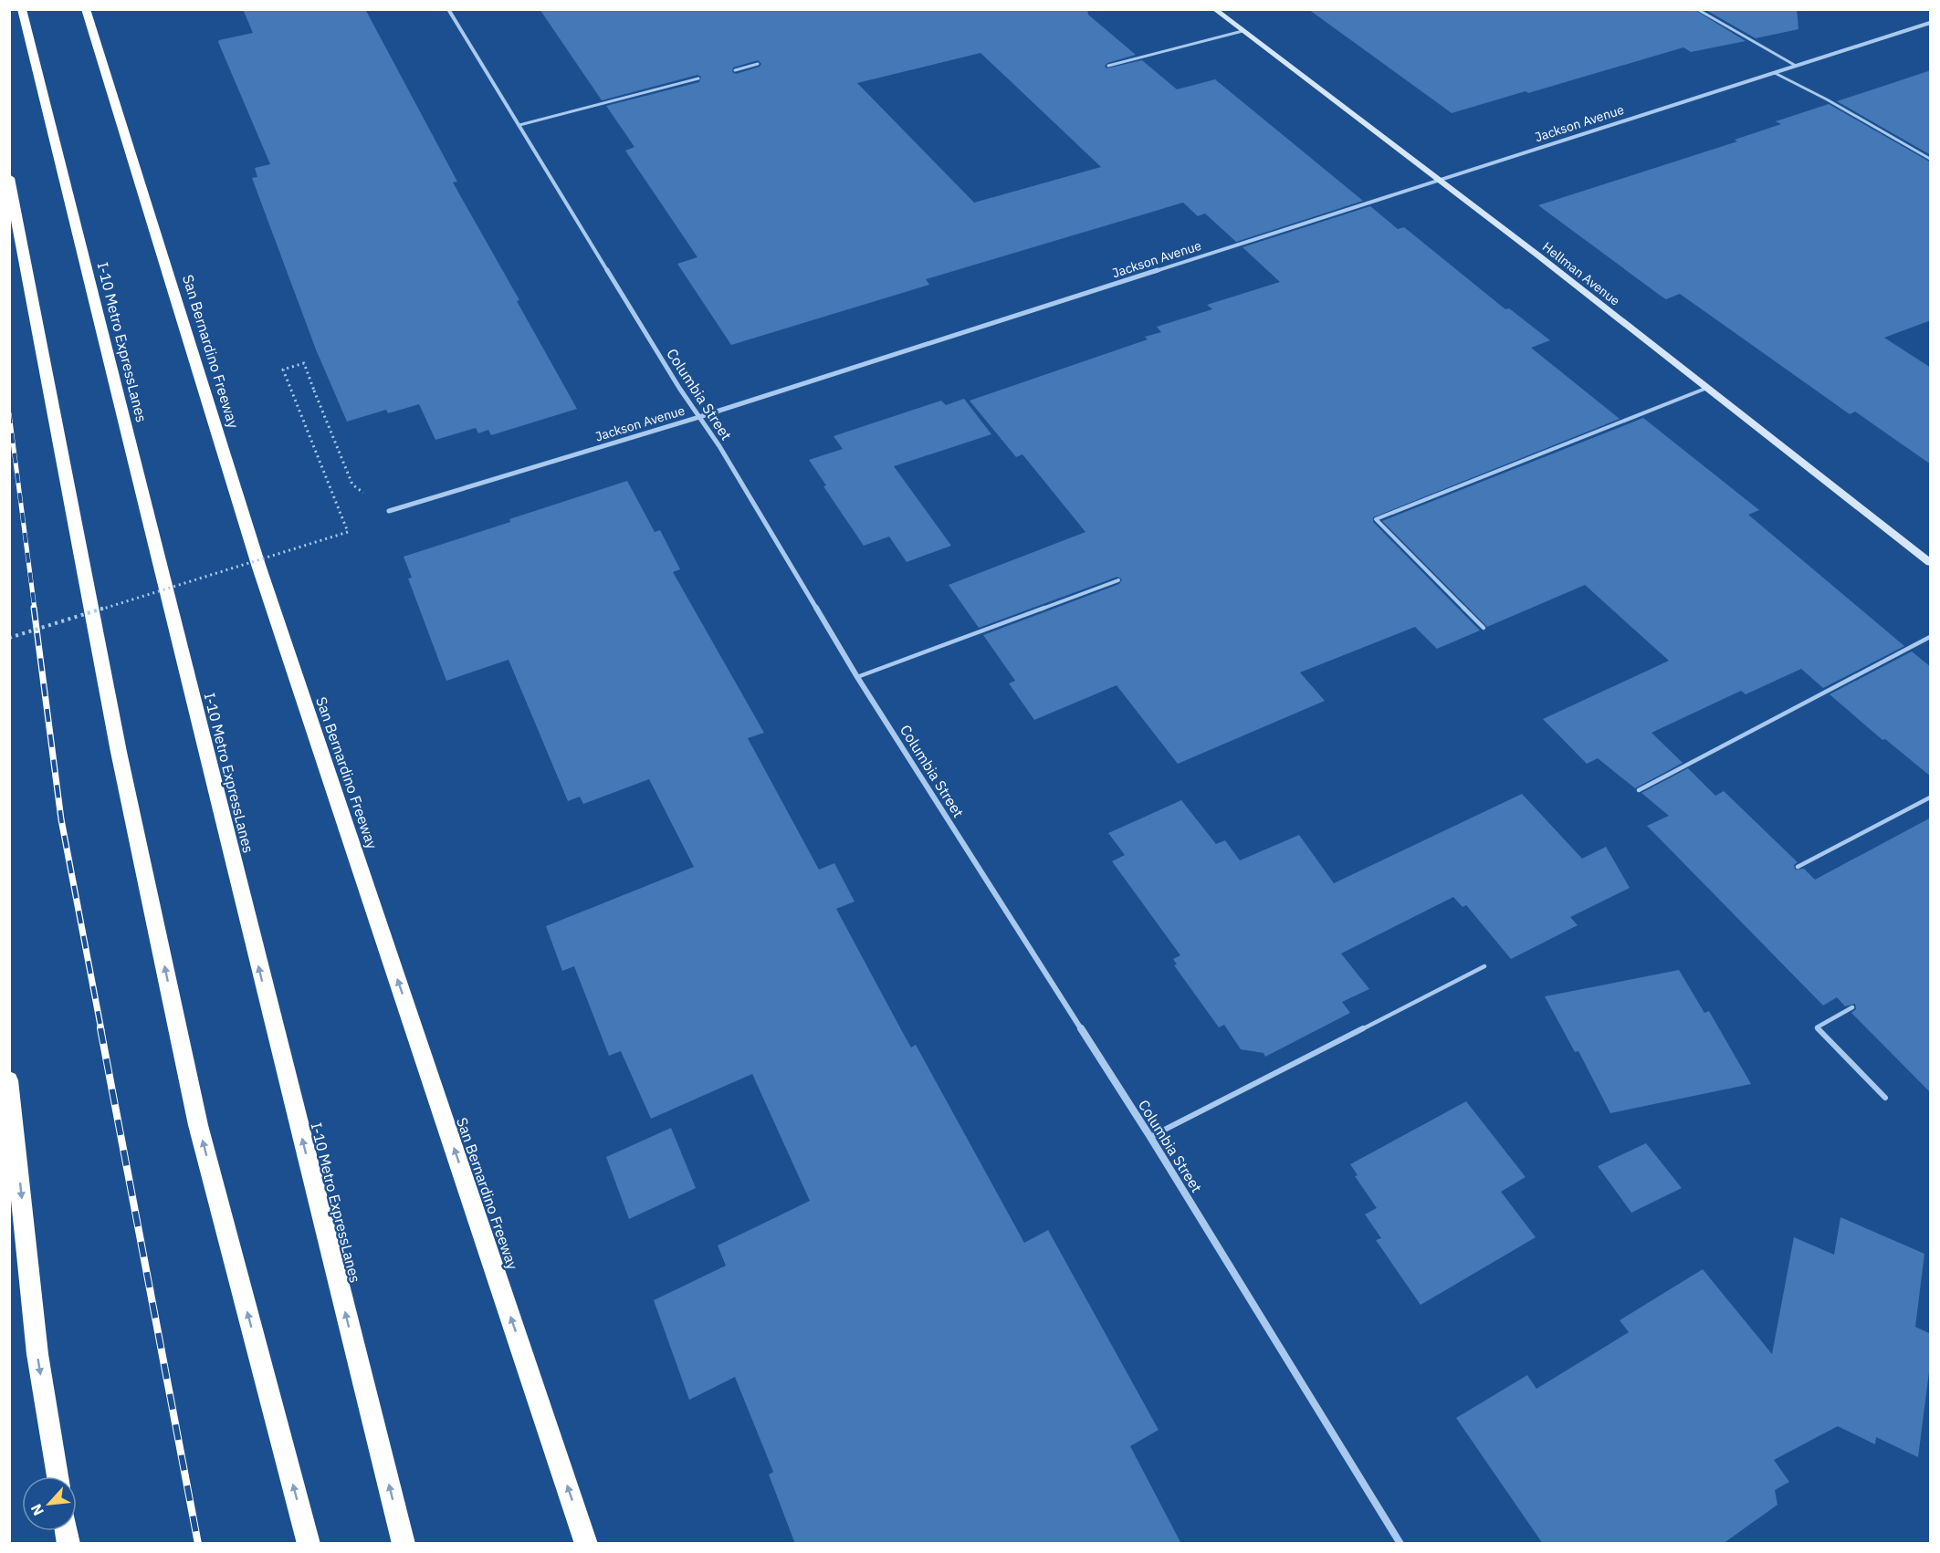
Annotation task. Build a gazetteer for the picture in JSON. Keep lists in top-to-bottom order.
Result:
{
  "streets": {
    "highway": ["I-10 Metro ExpressLanes", "San Bernardino Freeway"],
    "street": ["Jackson Avenue", "Hellman Avenue", "Columbia Street"]
  },
  "crossings": [
    ["Jackson Avenue", "Hellman Avenue"],
    ["Jackson Avenue", "Columbia Street"]
  ],
  "one_way": ["San Bernardino Freeway"],
  "north": "bottom left"
}
